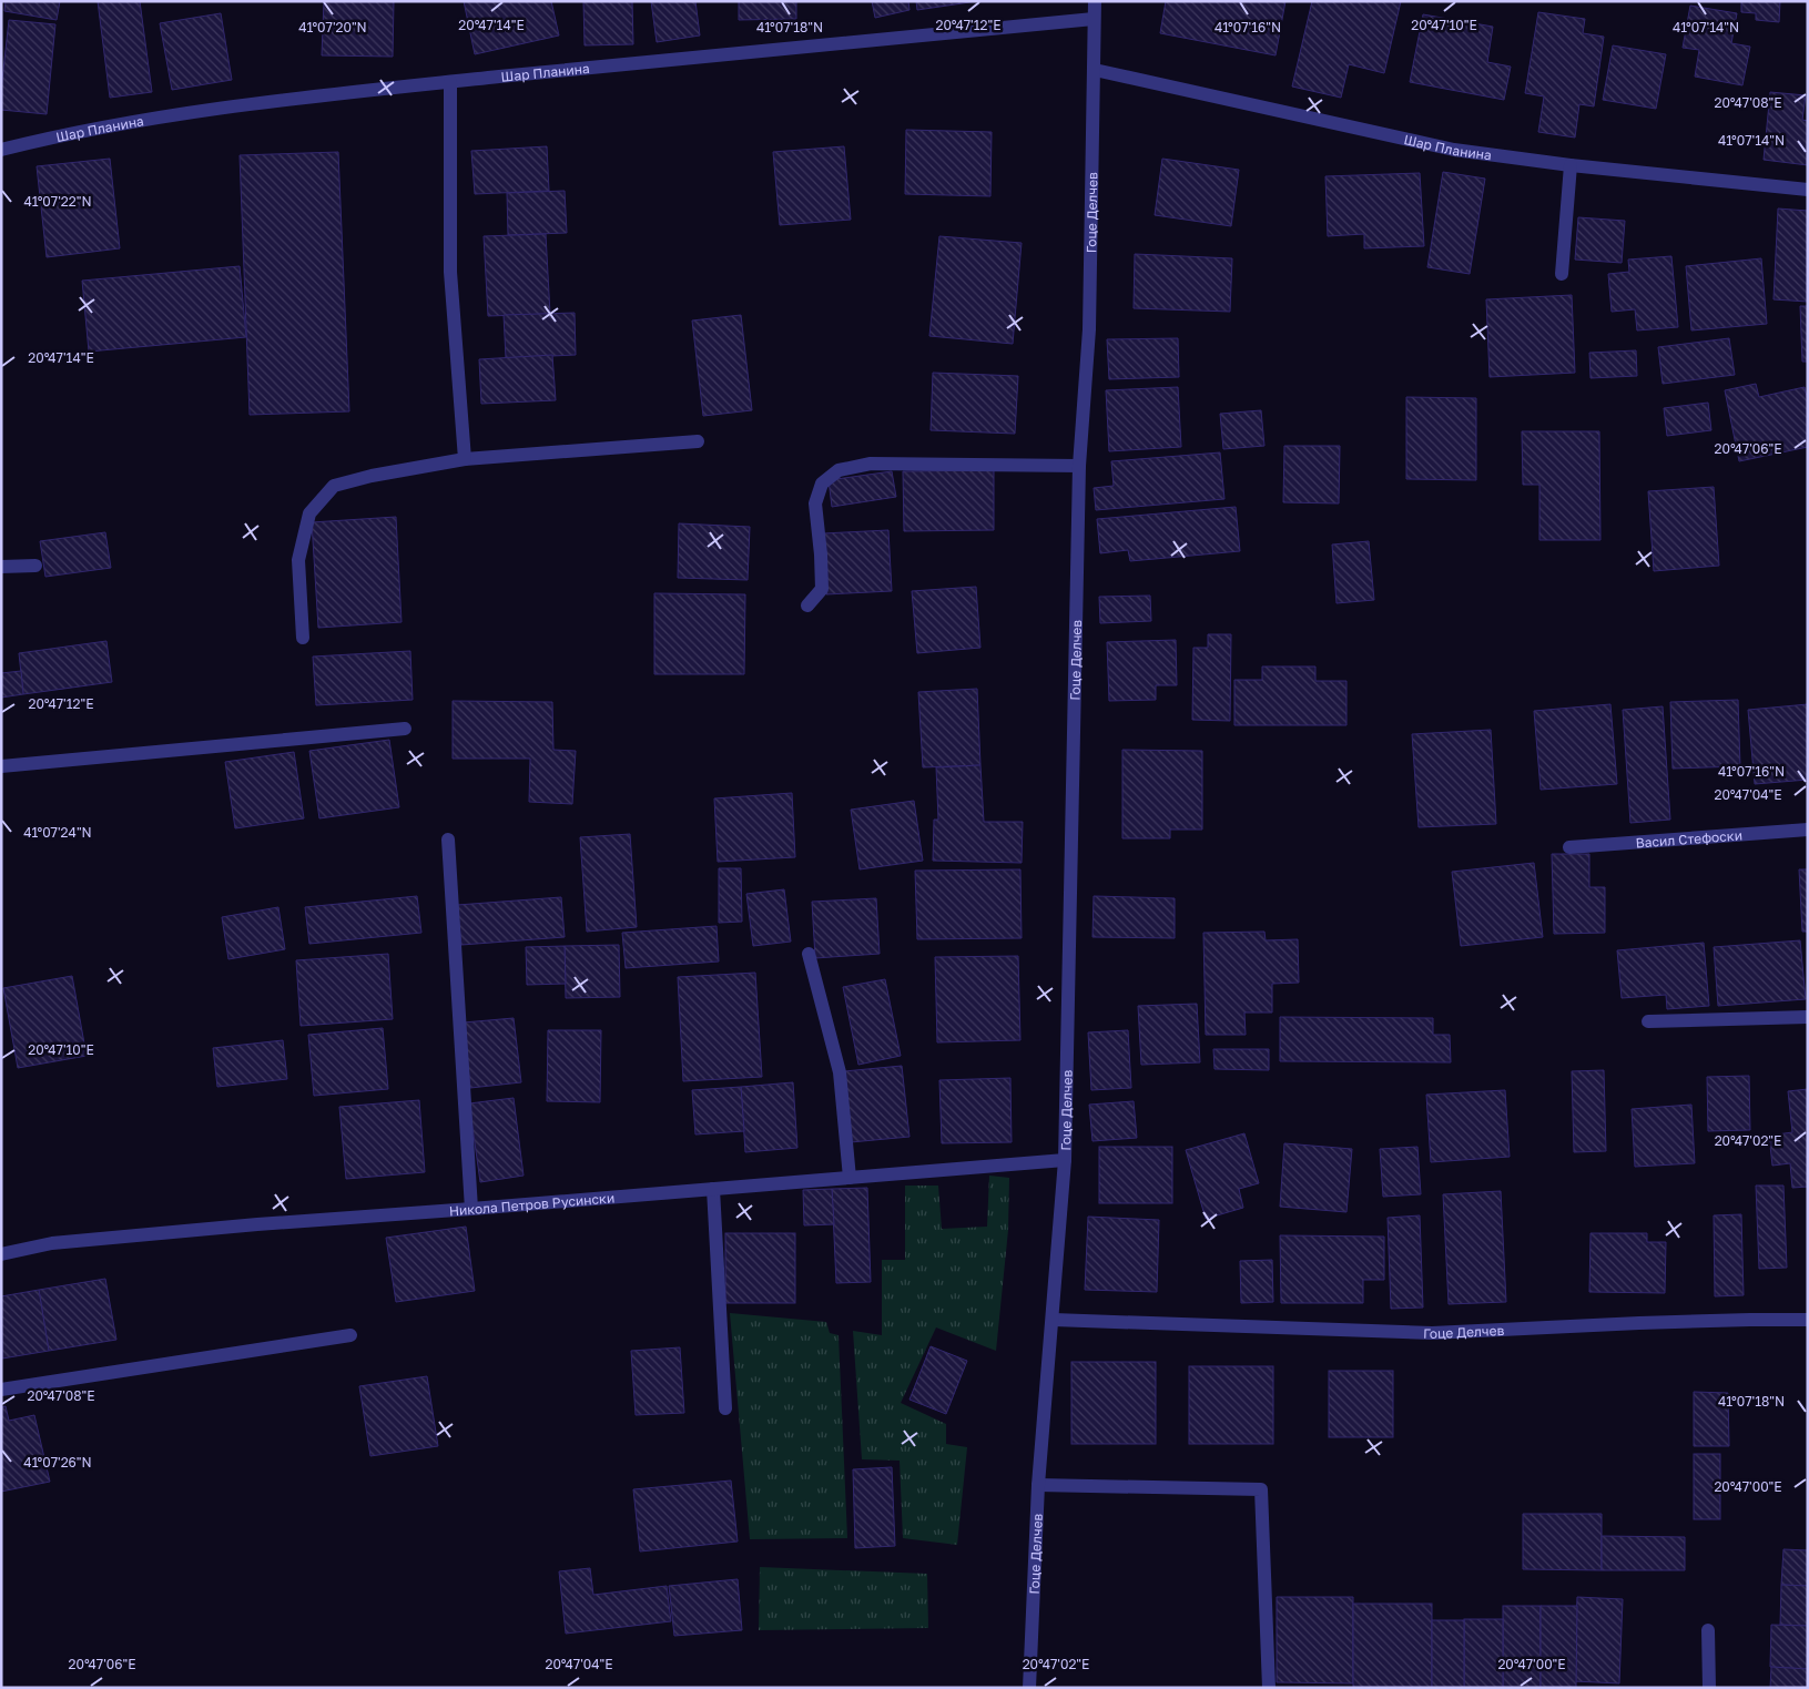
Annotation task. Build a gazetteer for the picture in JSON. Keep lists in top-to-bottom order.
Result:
{
  "streets": {
    "street": [
      "Шар Планина",
      "Гоце Делчев",
      "Васил Стефоски",
      "Никола Петров Русински"
    ]
  },
  "crossings": [
    ["Шар Планина", "Гоце Делчев"],
    ["Гоце Делчев", "Никола Петров Русински"]
  ],
  "coordinates": [
    "20°47'14\"E",
    "20°47'12\"E",
    "20°47'10\"E",
    "41°07'20\"N",
    "41°07'18\"N",
    "41°07'16\"N",
    "41°07'14\"N",
    "20°47'08\"E",
    "41°07'22\"N",
    "20°47'06\"E",
    "20°47'04\"E",
    "41°07'24\"N",
    "20°47'02\"E",
    "41°07'26\"N",
    "20°47'00\"E"
  ]
}
